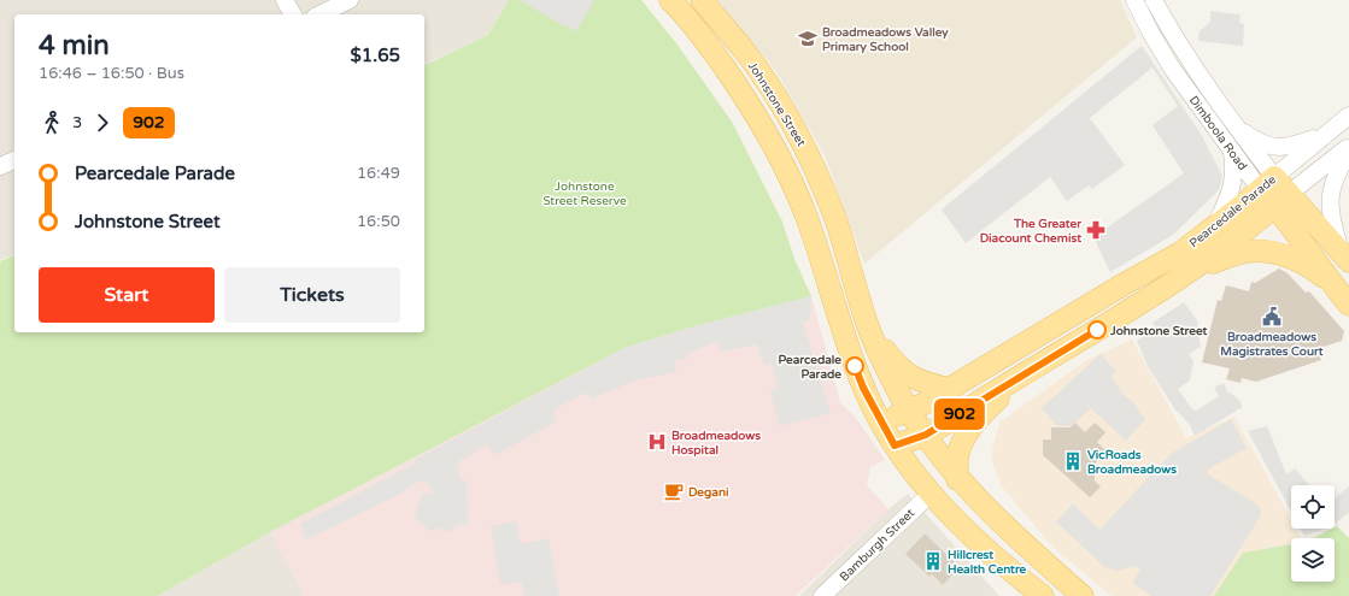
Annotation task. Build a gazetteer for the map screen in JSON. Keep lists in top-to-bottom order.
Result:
{
  "streets": {
    "main road": ["Johnstone Street", "Dimboola Road", "Pearcedale Parade"],
    "street": ["Bamburgh Street"]
  },
  "crossings": [
    ["Johnstone Street", "Pearcedale Parade"],
    ["Johnstone Street", "Bamburgh Street"],
    ["Dimboola Road", "Pearcedale Parade"]
  ],
  "parks": ["Johnstone Street Reserve"],
  "places": {
    "school or university": ["Broadmeadows Valley Primary School"],
    "pharmacy": ["The Greater Diacount Chemist"],
    "public building": ["Broadmeadows Magistrates Court"],
    "other": ["Johnstone Street", "Pearcedale Parade"],
    "hospital": ["Broadmeadows Hospital"],
    "building": ["VicRoads Broadmeadows", "Hillcrest Health Centre"],
    "cafe": ["Degani"]
  },
  "lines": ["bus line 902"],
  "page": {
    "on_map": "902",
    "heading": ["4 min", "16:46 – 16:50 · Bus", "$1.65"],
    "legs": ["3", "902"],
    "list": [
      {
        "name": "Pearcedale Parade",
        "value": "16:49"
      },
      {
        "name": "Johnstone Street",
        "value": "16:50"
      }
    ],
    "buttons": ["Start", "Tickets"]
  }
}
